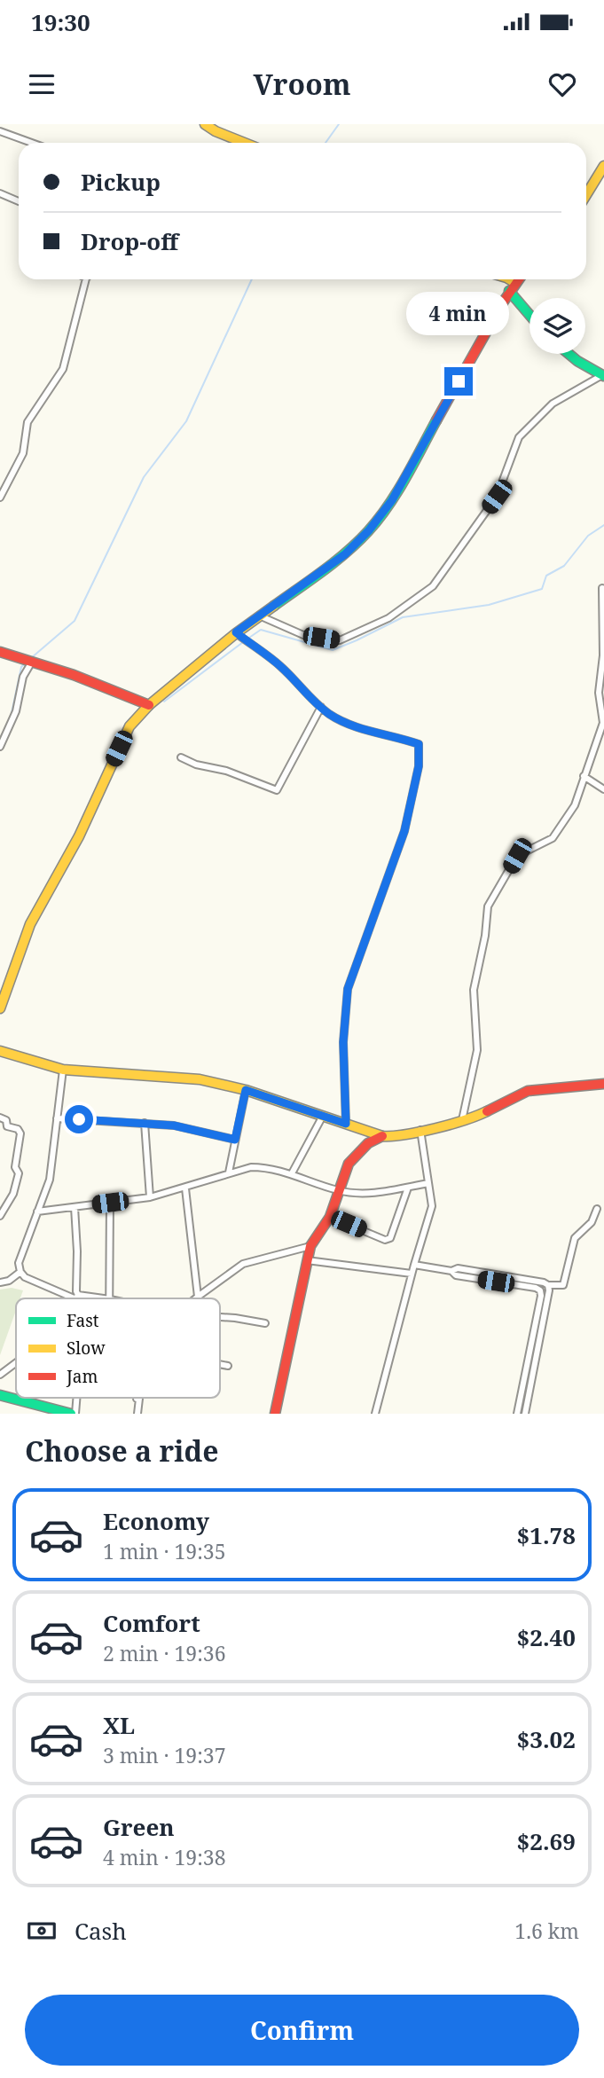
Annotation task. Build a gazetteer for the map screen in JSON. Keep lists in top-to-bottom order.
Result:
{
  "legend": ["Fast", "Slow", "Jam"],
  "page": {
    "status": "19:30",
    "header": "Vroom",
    "banner": ["Pickup", "Drop-off"],
    "bubble": "4 min",
    "heading": "Choose a ride",
    "list": [
      {
        "name": "Economy",
        "note": "1 min · 19:35",
        "value": "$1.78"
      },
      {
        "name": "Comfort",
        "note": "2 min · 19:36",
        "value": "$2.40"
      },
      {
        "name": "XL",
        "note": "3 min · 19:37",
        "value": "$3.02"
      },
      {
        "name": "Green",
        "note": "4 min · 19:38",
        "value": "$2.69"
      }
    ],
    "pay": ["Cash", "1.6 km"],
    "buttons": "Confirm"
  }
}
